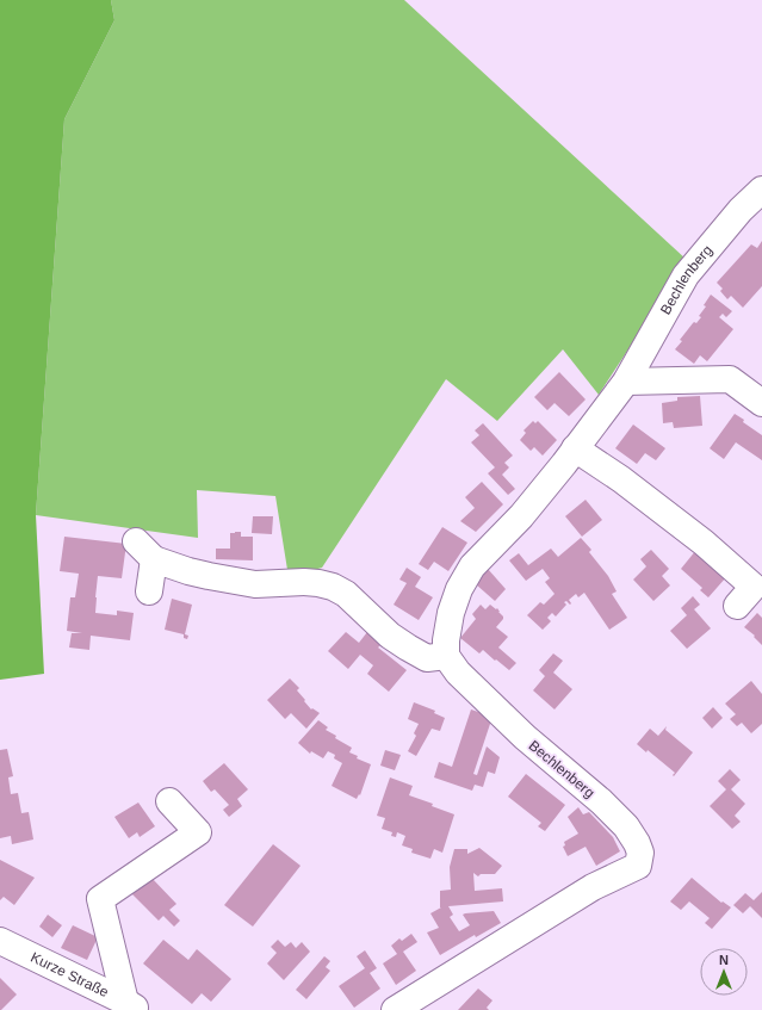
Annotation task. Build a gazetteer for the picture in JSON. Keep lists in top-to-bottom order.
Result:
{
  "streets": {
    "street": ["Bechlenberg", "Kurze Straße"]
  },
  "north": "top"
}
